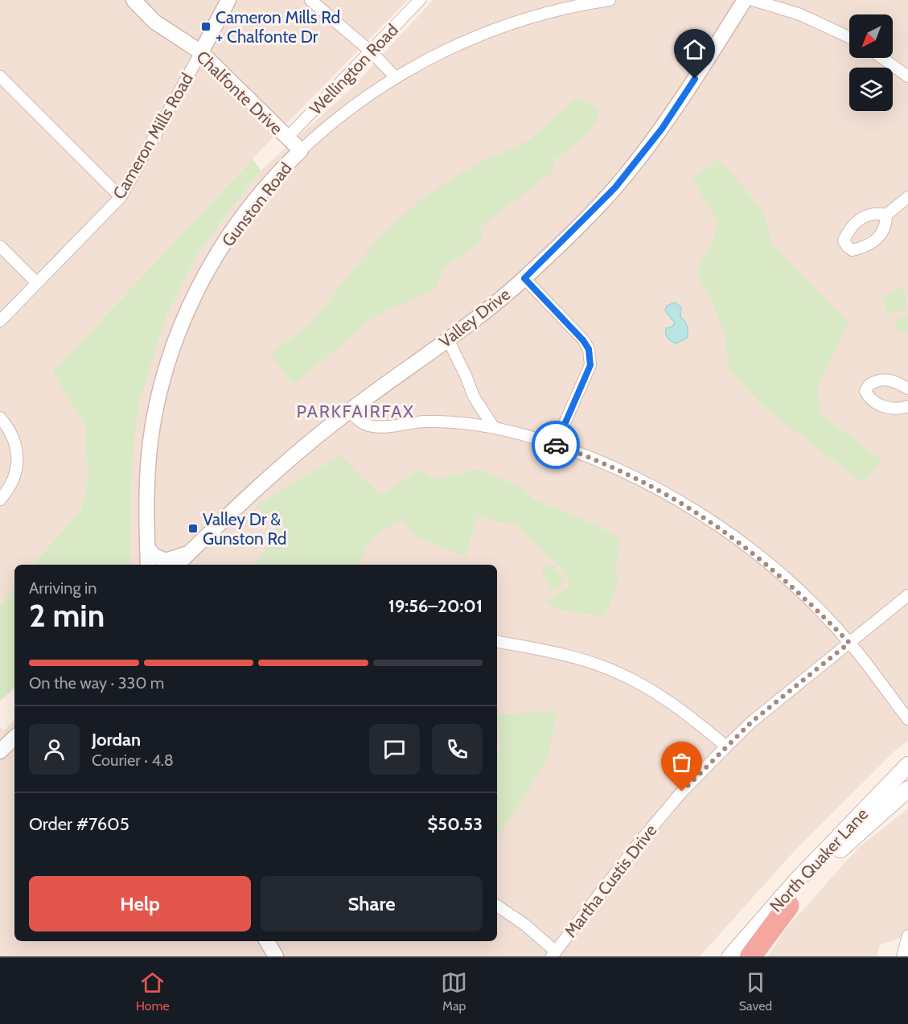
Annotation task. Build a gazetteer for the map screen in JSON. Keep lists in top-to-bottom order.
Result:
{
  "streets": {
    "main road": ["North Quaker Lane"],
    "street": [
      "Wellington Road",
      "Chalfonte Drive",
      "Cameron Mills Road",
      "Gunston Road",
      "Valley Drive",
      "Martha Custis Drive"
    ]
  },
  "crossings": [
    ["Wellington Road", "Chalfonte Drive"],
    ["Chalfonte Drive", "Cameron Mills Road"],
    ["Chalfonte Drive", "Gunston Road"]
  ],
  "districts": ["PARKFAIRFAX"],
  "places": {
    "transit": ["Cameron Mills Rd + Chalfonte Dr", "Valley Dr & Gunston Rd"]
  },
  "north": "bottom left",
  "page": {
    "heading": ["2 min", "Arriving in", "19:56–20:01"],
    "panel": [
      "Jordan",
      "Courier · 4.8",
      "Order #7605",
      "$50.53"
    ],
    "bar": "On the way · 330 m",
    "buttons": ["Help", "Share"],
    "tabs": ["Home", "Map", "Saved"]
  }
}
